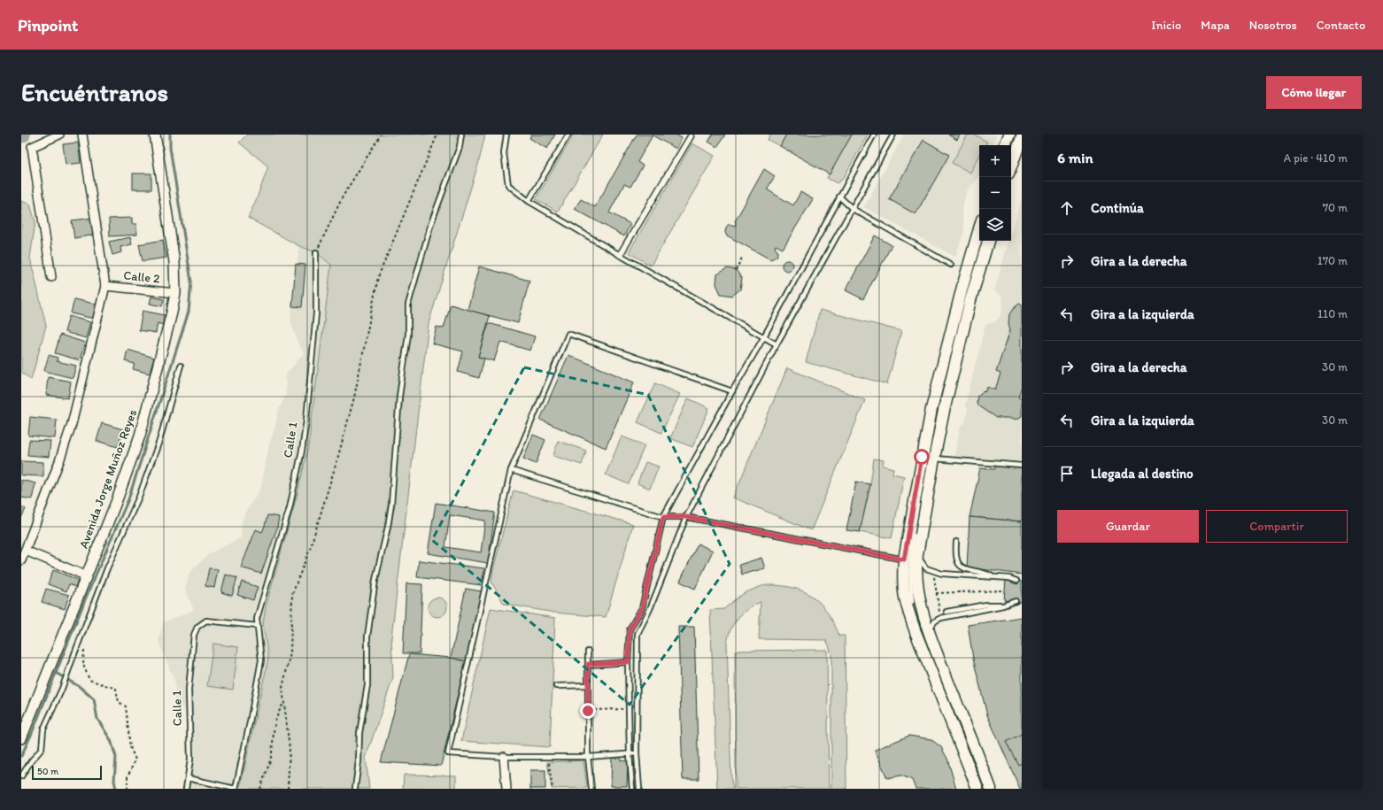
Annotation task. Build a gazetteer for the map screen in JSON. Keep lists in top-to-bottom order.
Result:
{
  "streets": {
    "street": ["Calle 2", "Avenida Jorge Muñoz Reyes"],
    "lane": ["Calle 1"]
  },
  "crossings": [
    ["Calle 2", "Avenida Jorge Muñoz Reyes"]
  ],
  "scale_bar": "50 m",
  "page": {
    "header": "Pinpoint",
    "nav": [
      "Inicio",
      "Mapa",
      "Nosotros",
      "Contacto"
    ],
    "buttons": [
      "Cómo llegar",
      ["Guardar", "Compartir"]
    ],
    "title": "Encuéntranos",
    "heading": ["6 min", "A pie · 410 m"],
    "map_buttons": ["+", "−"],
    "list": [
      ["Continúa", "70 m"],
      ["Gira a la derecha", "170 m"],
      ["Gira a la izquierda", "110 m"],
      ["Gira a la derecha", "30 m"],
      ["Gira a la izquierda", "30 m"],
      "Llegada al destino"
    ],
    "scale": "50 m"
  }
}
